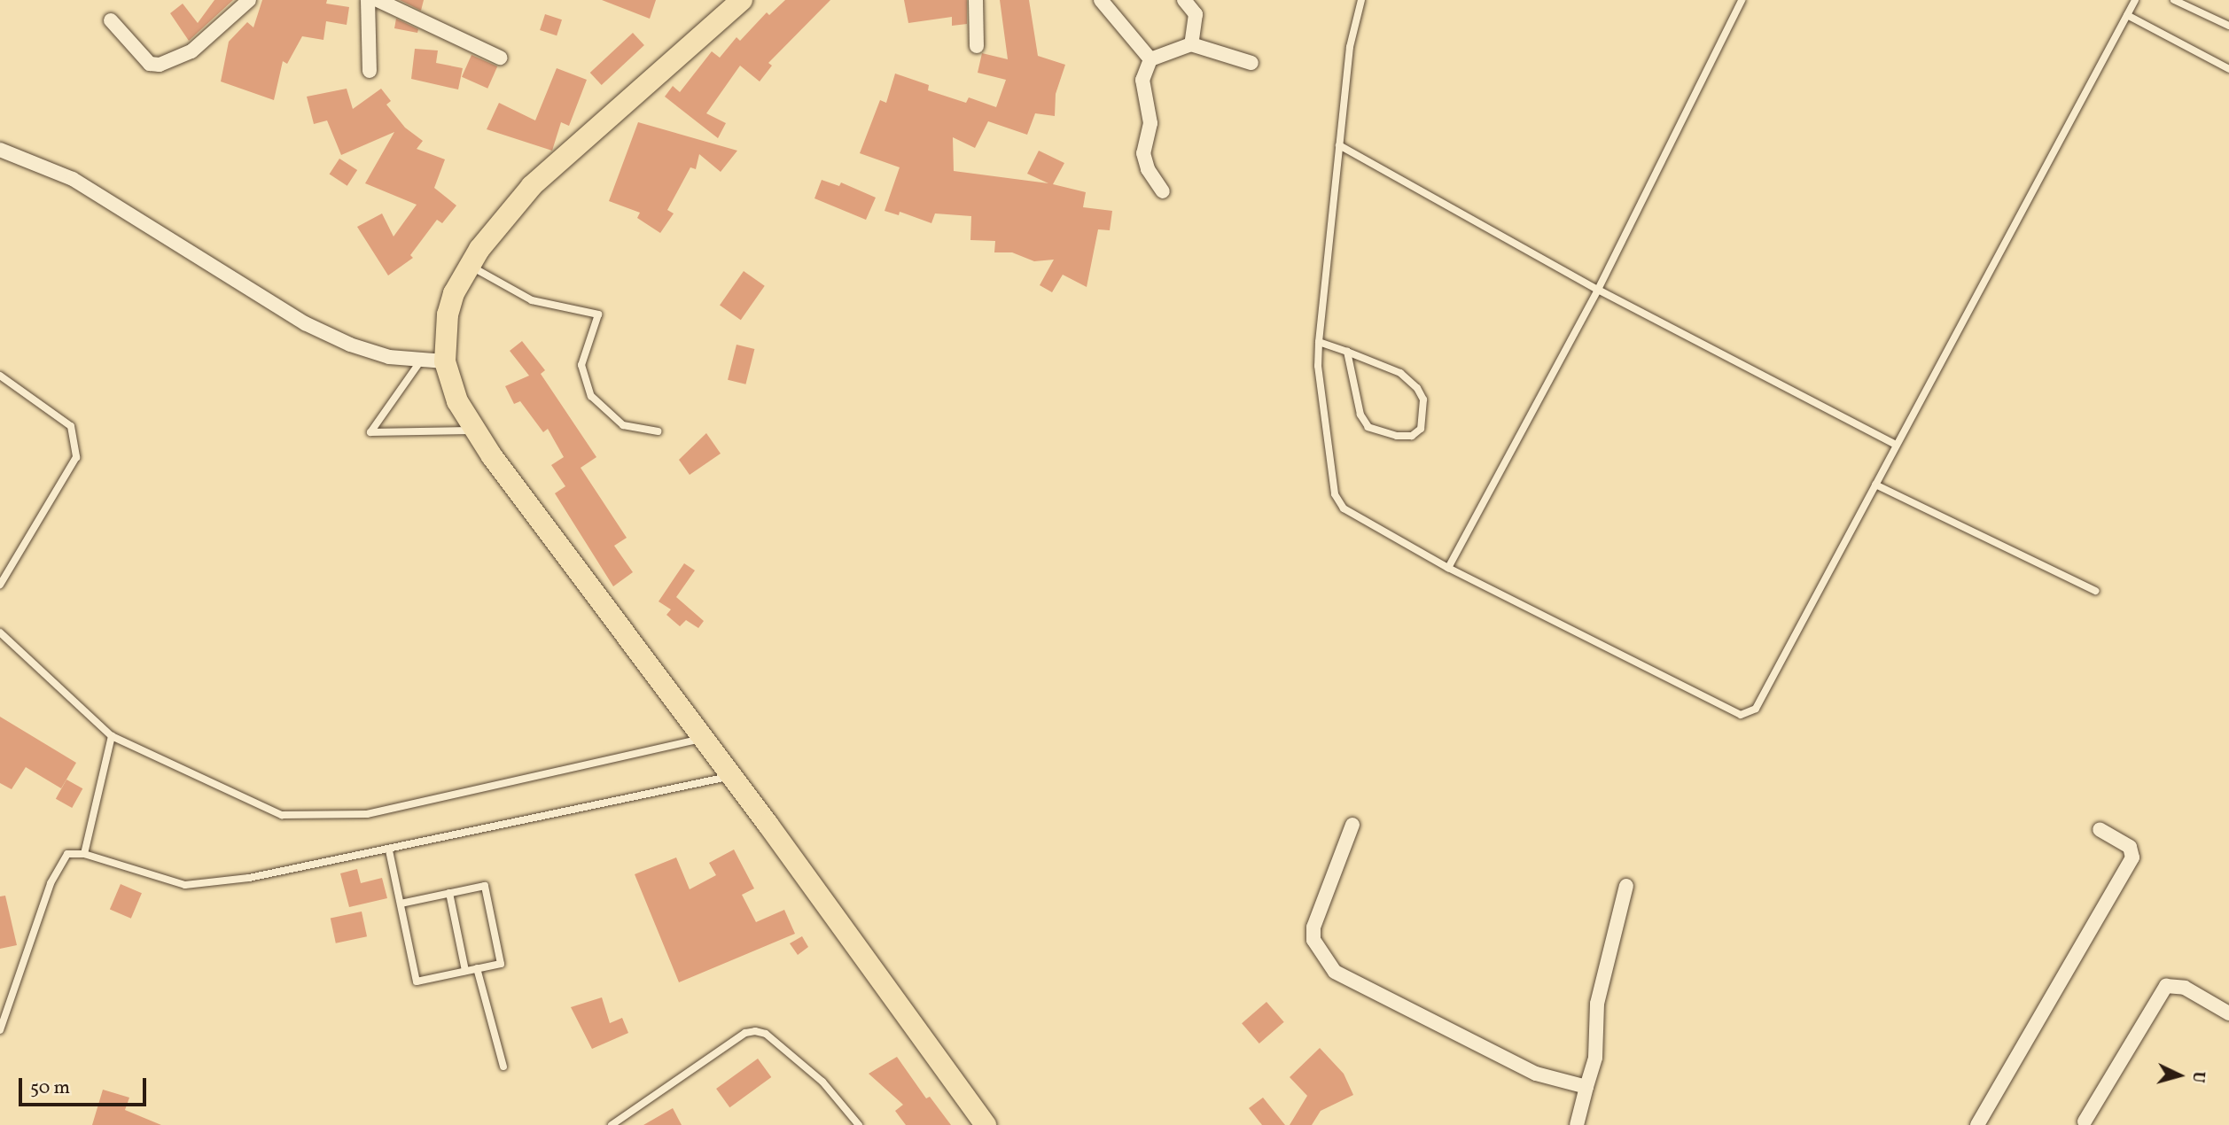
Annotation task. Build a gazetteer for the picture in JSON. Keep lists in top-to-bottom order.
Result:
{
  "scale_bar": "50 m",
  "north": "right"
}
